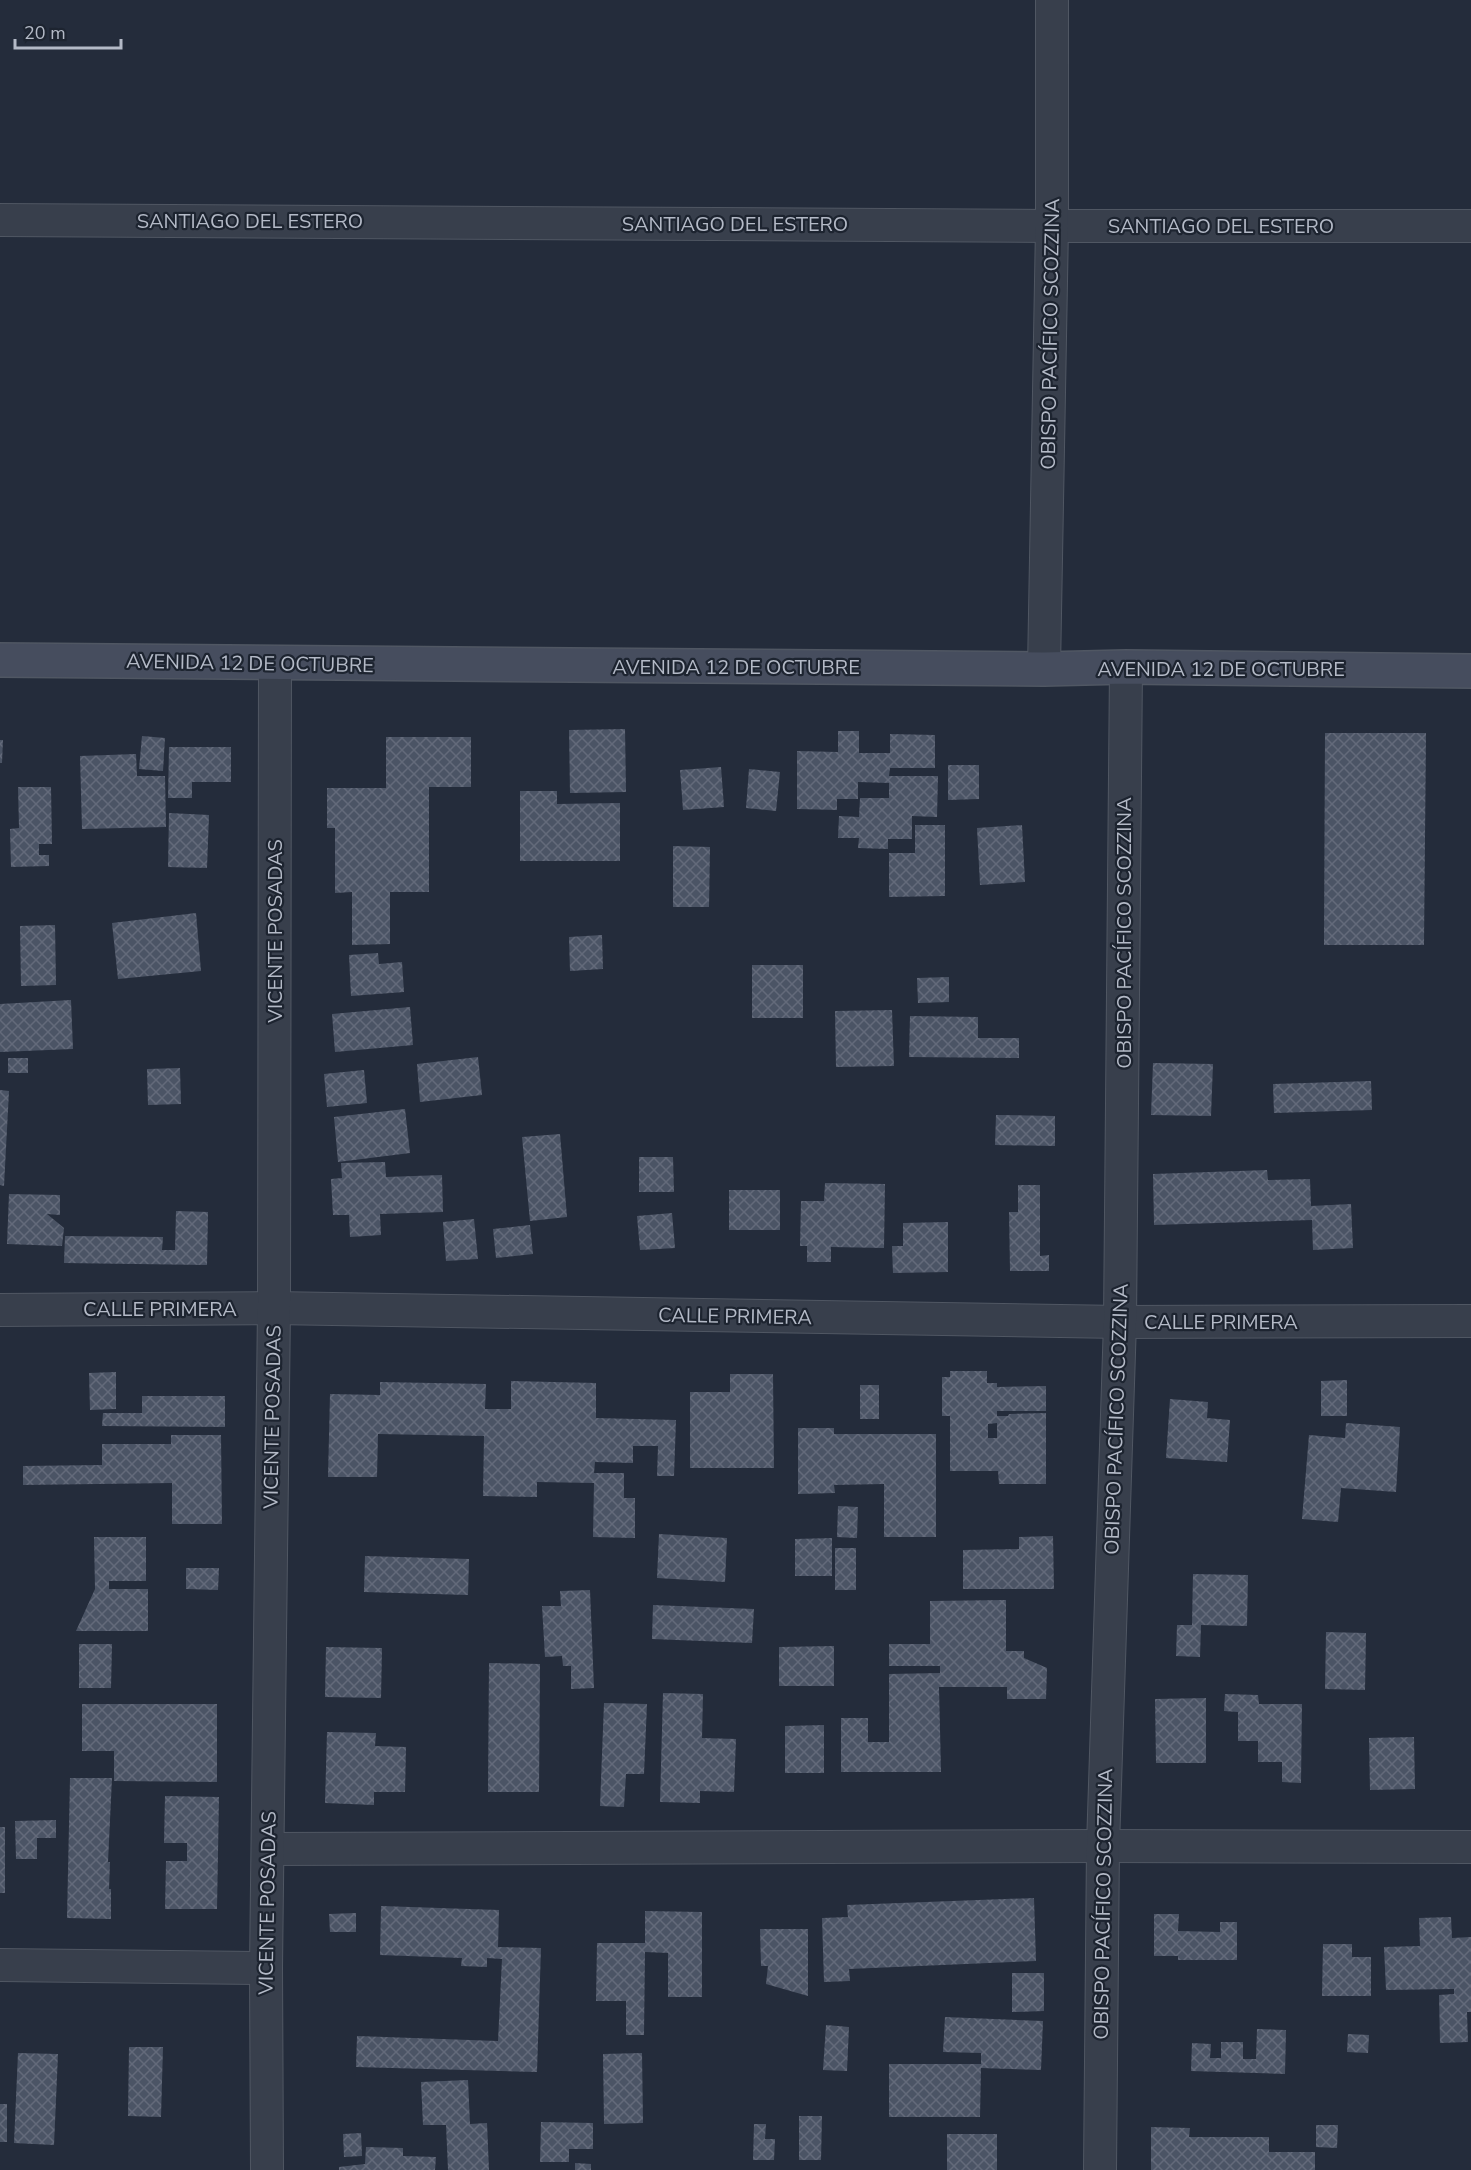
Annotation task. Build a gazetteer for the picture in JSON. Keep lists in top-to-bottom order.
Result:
{
  "streets": {
    "main road": ["AVENIDA 12 DE OCTUBRE"],
    "street": [
      "SANTIAGO DEL ESTERO",
      "OBISPO PACÍFICO SCOZZINA",
      "VICENTE POSADAS",
      "CALLE PRIMERA"
    ]
  },
  "crossings": [
    ["SANTIAGO DEL ESTERO", "OBISPO PACÍFICO SCOZZINA"],
    ["OBISPO PACÍFICO SCOZZINA", "AVENIDA 12 DE OCTUBRE"],
    ["OBISPO PACÍFICO SCOZZINA", "CALLE PRIMERA"],
    ["AVENIDA 12 DE OCTUBRE", "VICENTE POSADAS"],
    ["VICENTE POSADAS", "CALLE PRIMERA"]
  ],
  "scale_bar": "20 m"
}
